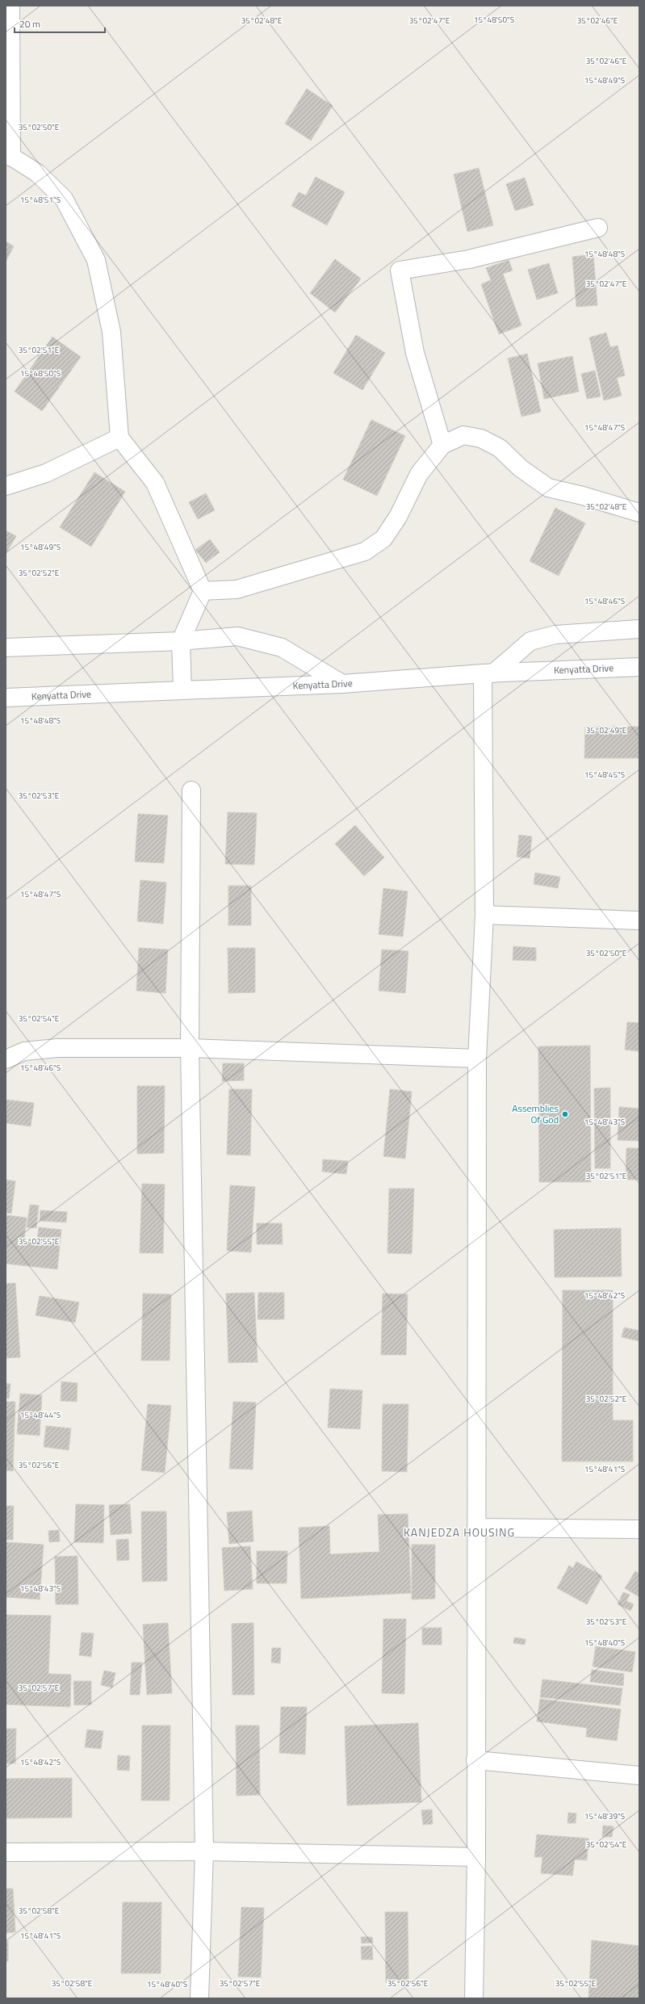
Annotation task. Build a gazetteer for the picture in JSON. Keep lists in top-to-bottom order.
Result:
{
  "streets": {
    "street": ["Kenyatta Drive"]
  },
  "districts": ["KANJEDZA HOUSING"],
  "places": ["Assemblies Of God"],
  "scale_bar": "20 m",
  "coordinates": [
    "15°48'50\"S",
    "35°02'48\"E",
    "35°02'47\"E",
    "35°02'46\"E",
    "15°48'49\"S",
    "35°02'50\"E",
    "15°48'51\"S",
    "15°48'48\"S",
    "35°02'51\"E",
    "15°48'47\"S",
    "35°02'52\"E",
    "15°48'46\"S",
    "35°02'49\"E",
    "15°48'45\"S",
    "35°02'53\"E",
    "35°02'54\"E",
    "15°48'43\"S",
    "35°02'55\"E",
    "15°48'42\"S",
    "15°48'44\"S",
    "35°02'56\"E",
    "15°48'41\"S",
    "15°48'40\"S",
    "35°02'57\"E",
    "15°48'39\"S",
    "35°02'58\"E"
  ]
}
